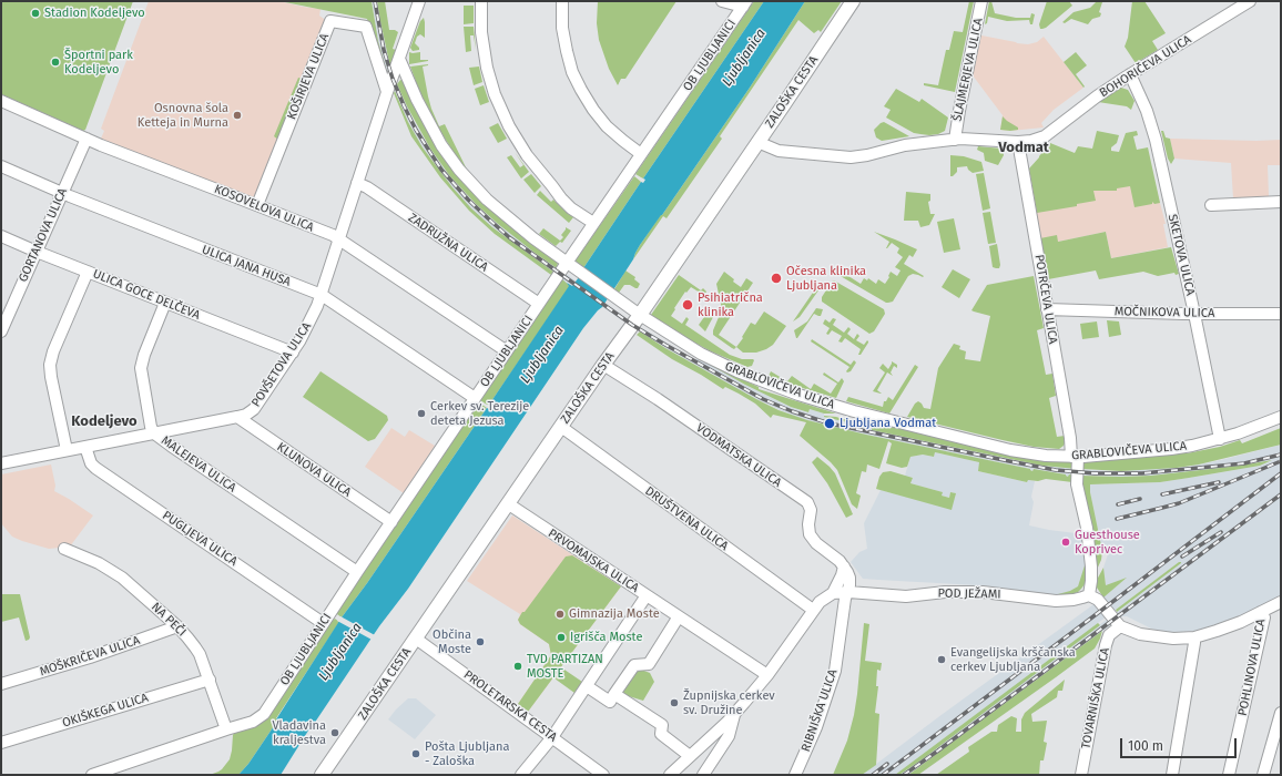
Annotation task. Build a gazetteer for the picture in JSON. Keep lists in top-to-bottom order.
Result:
{
  "streets": {
    "main road": ["ZALOŠKA CESTA"],
    "street": [
      "OB LJUBLJANICI",
      "BOHORIČEVA ULICA",
      "ŠLAJMERJEVA ULICA",
      "KOŠIRJEVA ULICA",
      "KOSOVELOVA ULICA",
      "GORTANOVA ULICA",
      "ZADRUŽNA ULICA",
      "SKETOVA ULICA",
      "ULICA JANA HUSA",
      "ULICA GOCE DELČEVA",
      "POTRČEVA ULICA",
      "MOČNIKOVA ULICA",
      "POVŠETOVA ULICA",
      "GRABLOVIČEVA ULICA",
      "VODMATSKA ULICA",
      "MALEJEVA ULICA",
      "KLUNOVA ULICA",
      "DRUŠTVENA ULICA",
      "PUGLJEVA ULICA",
      "PRVOMAJSKA ULICA",
      "POD JEŽAMI",
      "NA PEČI",
      "MOŠKRIČEVA ULICA",
      "POHLINOVA ULICA",
      "TOVARNIŠKA ULICA",
      "PROLETARSKA CESTA",
      "OKIŠKEGA ULICA",
      "RIBNIŠKA ULICA"
    ]
  },
  "crossings": [
    ["OB LJUBLJANICI", "KOSOVELOVA ULICA"],
    ["OB LJUBLJANICI", "ZADRUŽNA ULICA"],
    ["OB LJUBLJANICI", "ULICA JANA HUSA"],
    ["OB LJUBLJANICI", "GRABLOVIČEVA ULICA"],
    ["OB LJUBLJANICI", "MALEJEVA ULICA"],
    ["OB LJUBLJANICI", "KLUNOVA ULICA"],
    ["OB LJUBLJANICI", "PUGLJEVA ULICA"],
    ["OB LJUBLJANICI", "NA PEČI"],
    ["BOHORIČEVA ULICA", "SKETOVA ULICA"],
    ["BOHORIČEVA ULICA", "POTRČEVA ULICA"],
    ["KOŠIRJEVA ULICA", "KOSOVELOVA ULICA"],
    ["KOŠIRJEVA ULICA", "POVŠETOVA ULICA"],
    ["ZALOŠKA CESTA", "GRABLOVIČEVA ULICA"],
    ["ZALOŠKA CESTA", "VODMATSKA ULICA"],
    ["ZALOŠKA CESTA", "DRUŠTVENA ULICA"],
    ["ZALOŠKA CESTA", "PRVOMAJSKA ULICA"],
    ["ZALOŠKA CESTA", "PROLETARSKA CESTA"],
    ["KOSOVELOVA ULICA", "GORTANOVA ULICA"],
    ["KOSOVELOVA ULICA", "POVŠETOVA ULICA"],
    ["GORTANOVA ULICA", "ULICA JANA HUSA"],
    ["GORTANOVA ULICA", "ULICA GOCE DELČEVA"],
    ["ZADRUŽNA ULICA", "POVŠETOVA ULICA"],
    ["SKETOVA ULICA", "MOČNIKOVA ULICA"],
    ["SKETOVA ULICA", "GRABLOVIČEVA ULICA"],
    ["ULICA JANA HUSA", "POVŠETOVA ULICA"],
    ["ULICA GOCE DELČEVA", "POVŠETOVA ULICA"],
    ["ULICA GOCE DELČEVA", "MALEJEVA ULICA"],
    ["POTRČEVA ULICA", "MOČNIKOVA ULICA"],
    ["POTRČEVA ULICA", "GRABLOVIČEVA ULICA"],
    ["POTRČEVA ULICA", "POD JEŽAMI"],
    ["POVŠETOVA ULICA", "GRABLOVIČEVA ULICA"],
    ["POVŠETOVA ULICA", "MALEJEVA ULICA"],
    ["POVŠETOVA ULICA", "KLUNOVA ULICA"],
    ["POVŠETOVA ULICA", "PUGLJEVA ULICA"],
    ["POD JEŽAMI", "RIBNIŠKA ULICA"],
    ["NA PEČI", "MOŠKRIČEVA ULICA"],
    ["NA PEČI", "OKIŠKEGA ULICA"]
  ],
  "districts": ["Vodmat", "Kodeljevo"],
  "water": ["Ljubljanica"],
  "places": [
    "Stadion Kodeljevo",
    "Športni park Kodeljevo",
    "Osnovna šola Ketteja in Murna",
    "Očesna klinika Ljubljana",
    "Psihiatrična klinika",
    "Cerkev sv. Terezije deteta Jezusa",
    "Ljubljana Vodmat",
    "Guesthouse Koprivec",
    "Gimnazija Moste",
    "Igrišča Moste",
    "Občina Moste",
    "Evangelijska krščanska cerkev Ljubljana",
    "TVD PARTIZAN MOSTE",
    "Župnijska cerkev sv. Družine",
    "Vladavina kraljestva",
    "Pošta Ljubljana - Zaloška"
  ],
  "scale_bar": "100 m"
}
